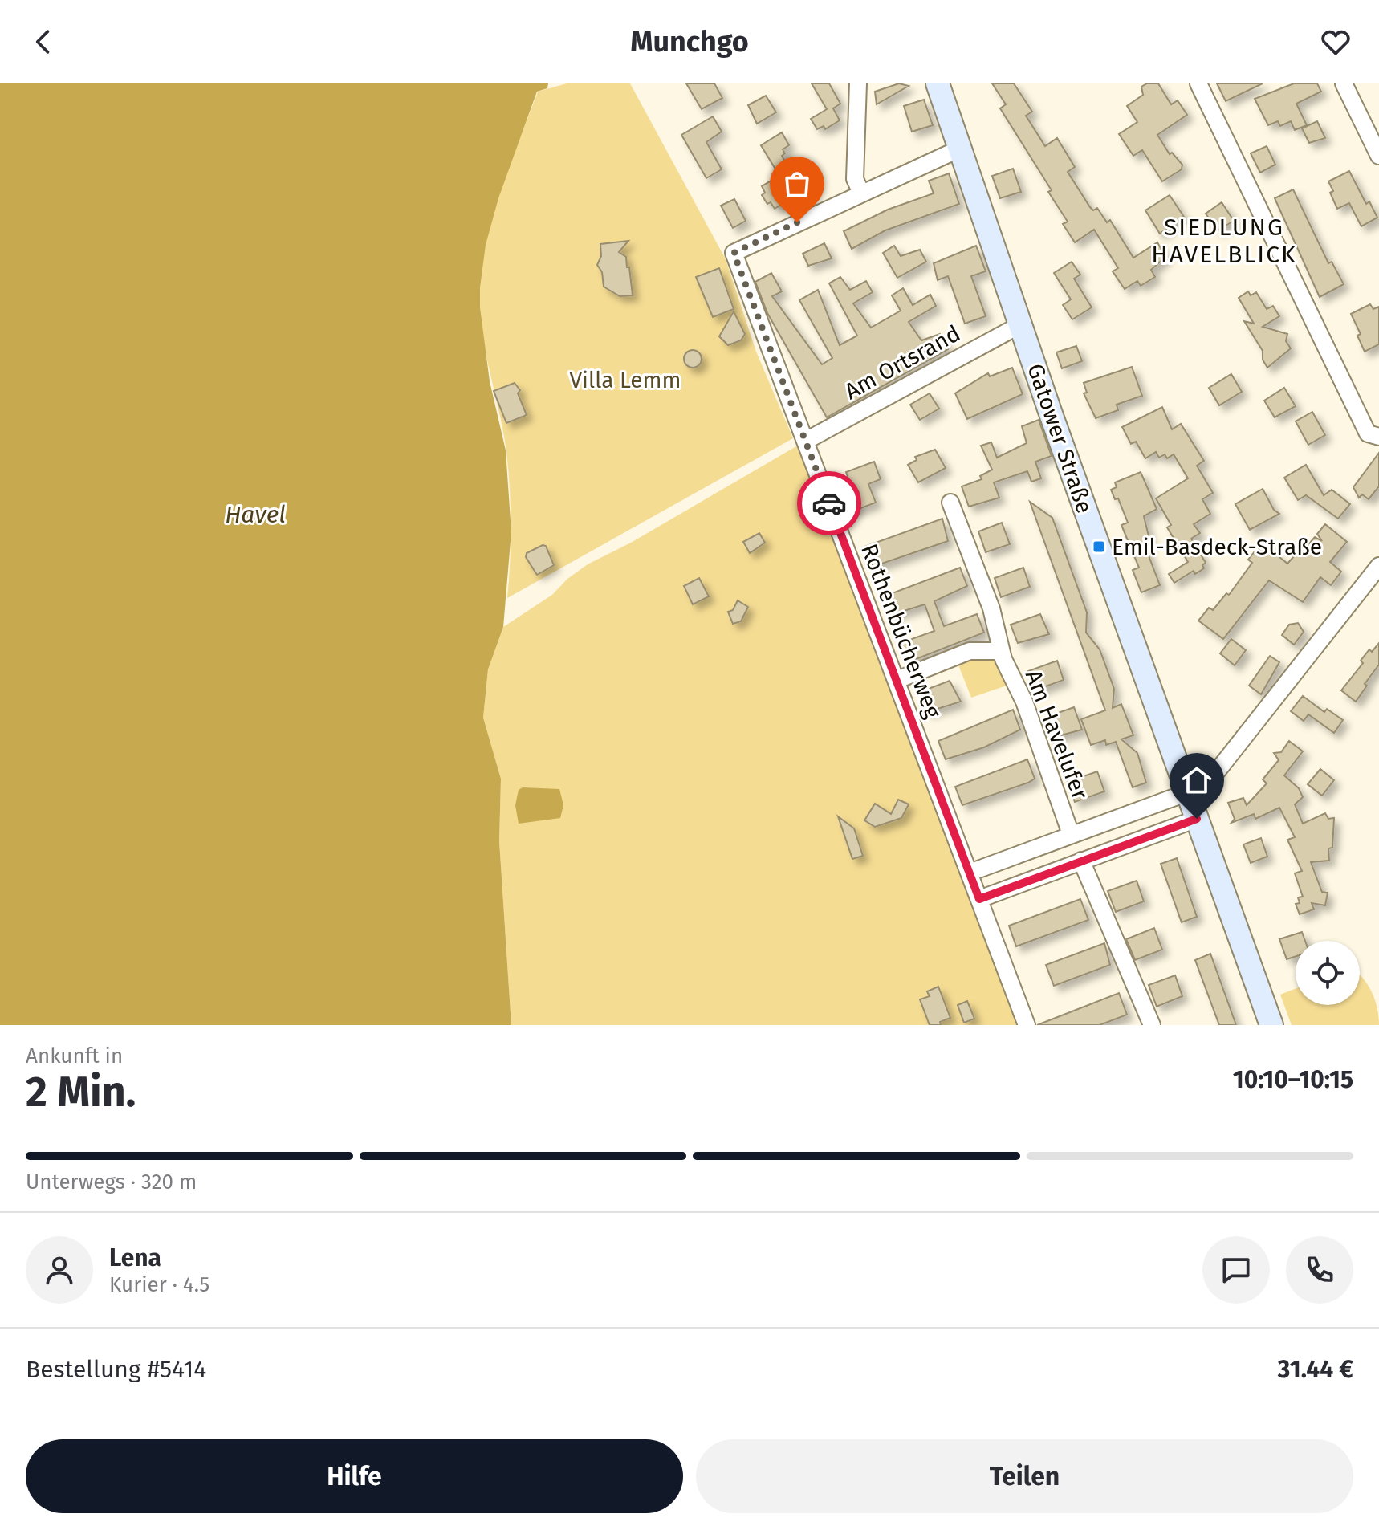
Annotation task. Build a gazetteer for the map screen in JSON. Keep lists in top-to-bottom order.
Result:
{
  "streets": {
    "main road": ["Gatower Straße"],
    "street": ["Am Ortsrand", "Rothenbücherweg", "Am Havelufer"]
  },
  "crossings": [
    ["Am Ortsrand", "Gatower Straße"],
    ["Am Ortsrand", "Rothenbücherweg"],
    ["Rothenbücherweg", "Am Havelufer"]
  ],
  "districts": ["SIEDLUNG HAVELBLICK"],
  "water": ["Havel"],
  "parks": ["Villa Lemm"],
  "places": {
    "transit": ["Emil-Basdeck-Straße"]
  },
  "page": {
    "header": "Munchgo",
    "heading": ["2 Min.", "Ankunft in", "10:10–10:15"],
    "panel": [
      "Lena",
      "Kurier · 4.5",
      "Bestellung #5414",
      "31.44 €"
    ],
    "bar": "Unterwegs · 320 m",
    "buttons": ["Hilfe", "Teilen"]
  }
}
